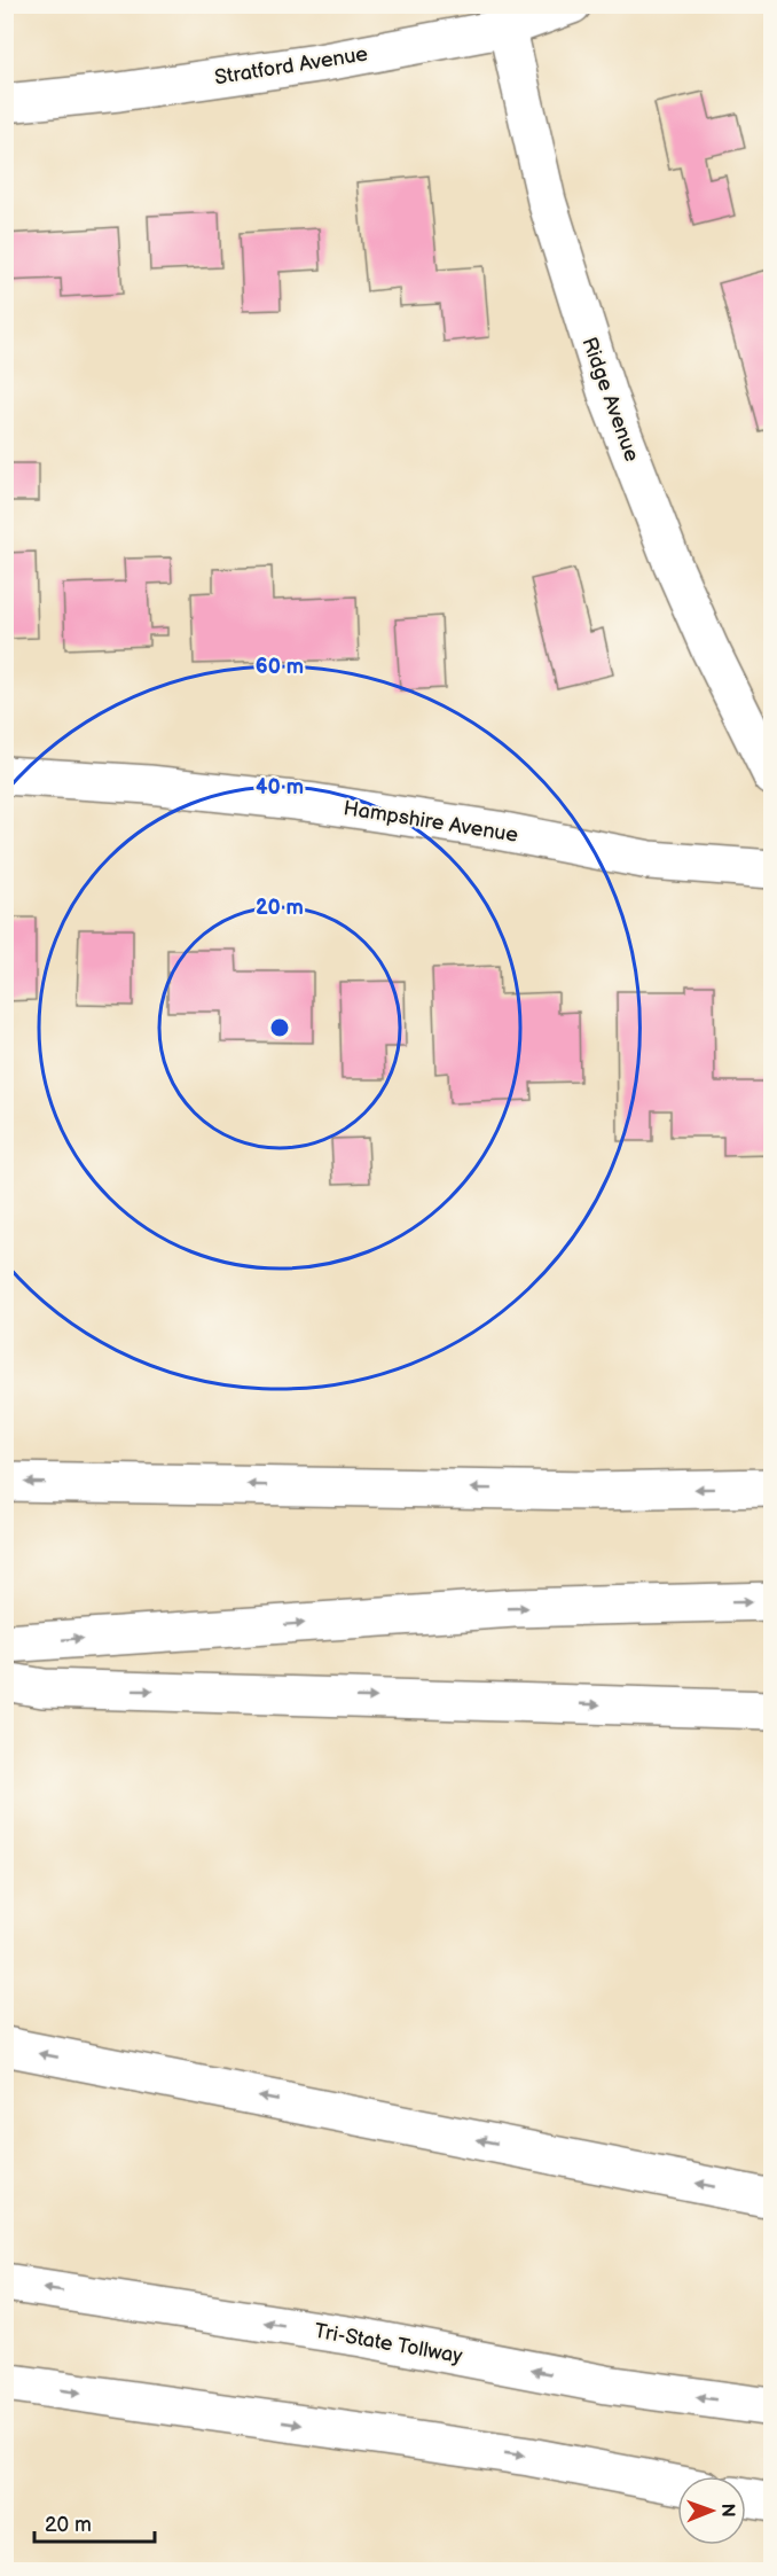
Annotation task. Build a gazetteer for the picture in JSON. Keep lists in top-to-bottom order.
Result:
{
  "streets": {
    "main road": [
      "Stratford Avenue",
      "Ridge Avenue",
      "Hampshire Avenue",
      "Tri-State Tollway"
    ]
  },
  "crossings": [
    ["Stratford Avenue", "Ridge Avenue"]
  ],
  "scale_bar": "20 m",
  "north": "right",
  "rings": ["60 m", "40 m", "20 m"]
}
